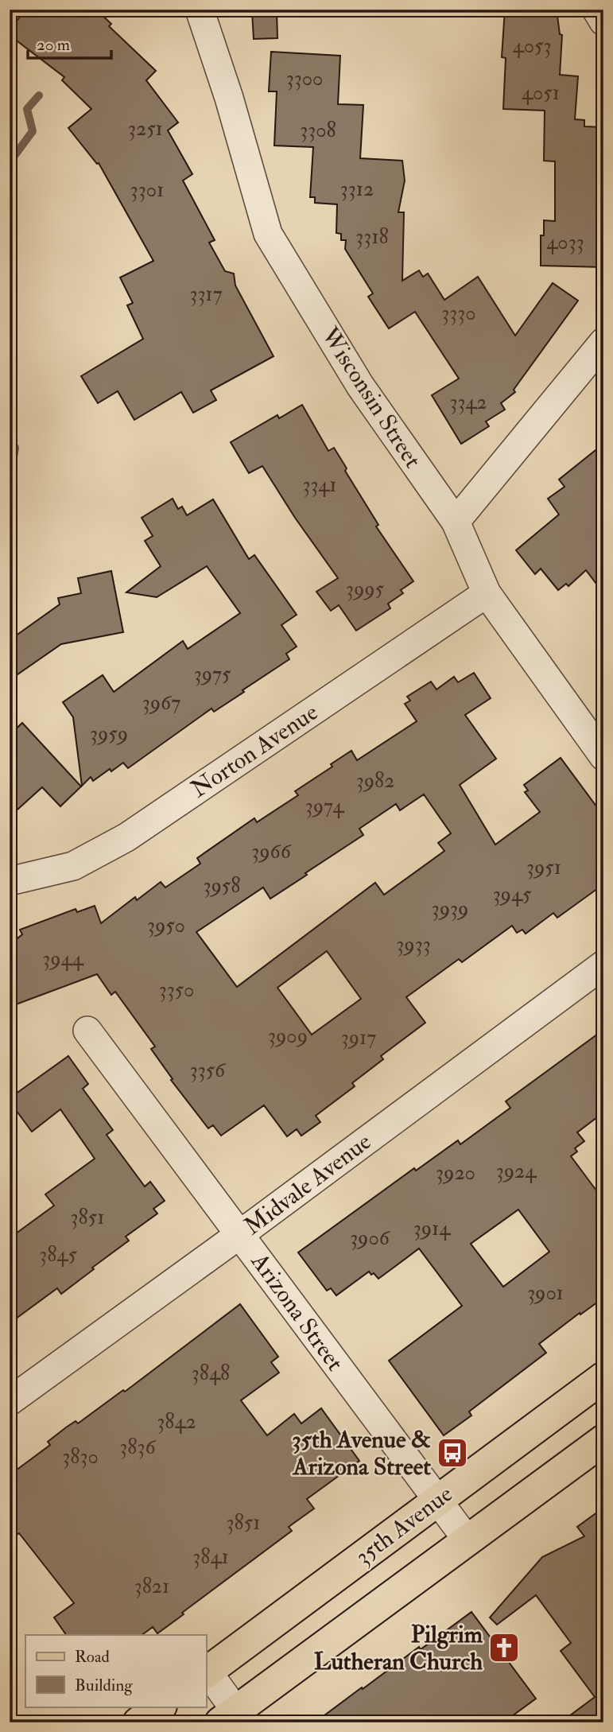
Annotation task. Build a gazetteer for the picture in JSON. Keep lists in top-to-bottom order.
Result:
{
  "streets": {
    "main road": ["35th Avenue"],
    "street": [
      "Wisconsin Street",
      "Norton Avenue",
      "Midvale Avenue",
      "Arizona Street"
    ]
  },
  "crossings": [
    ["Wisconsin Street", "Norton Avenue"],
    ["Midvale Avenue", "Arizona Street"],
    ["Arizona Street", "35th Avenue"]
  ],
  "places": {
    "bus stop": ["35th Avenue & Arizona Street"],
    "church": ["Pilgrim Lutheran Church"]
  },
  "house_numbers": [
    "4053",
    "3300",
    "4051",
    "3251",
    "3308",
    "3312",
    "3301",
    "3318",
    "4033",
    "3317",
    "3330",
    "3342",
    "3341",
    "3995",
    "3975",
    "3967",
    "3959",
    "3982",
    "3974",
    "3966",
    "3951",
    "3958",
    "3945",
    "3939",
    "3950",
    "3933",
    "3944",
    "3350",
    "3909",
    "3917",
    "3356",
    "3924",
    "3920",
    "3851",
    "3914",
    "3906",
    "3845",
    "3901",
    "3848",
    "3842",
    "3836",
    "3830",
    "3851",
    "3841",
    "3821"
  ],
  "legend": ["Road", "Building"],
  "scale_bar": "20 m"
}
